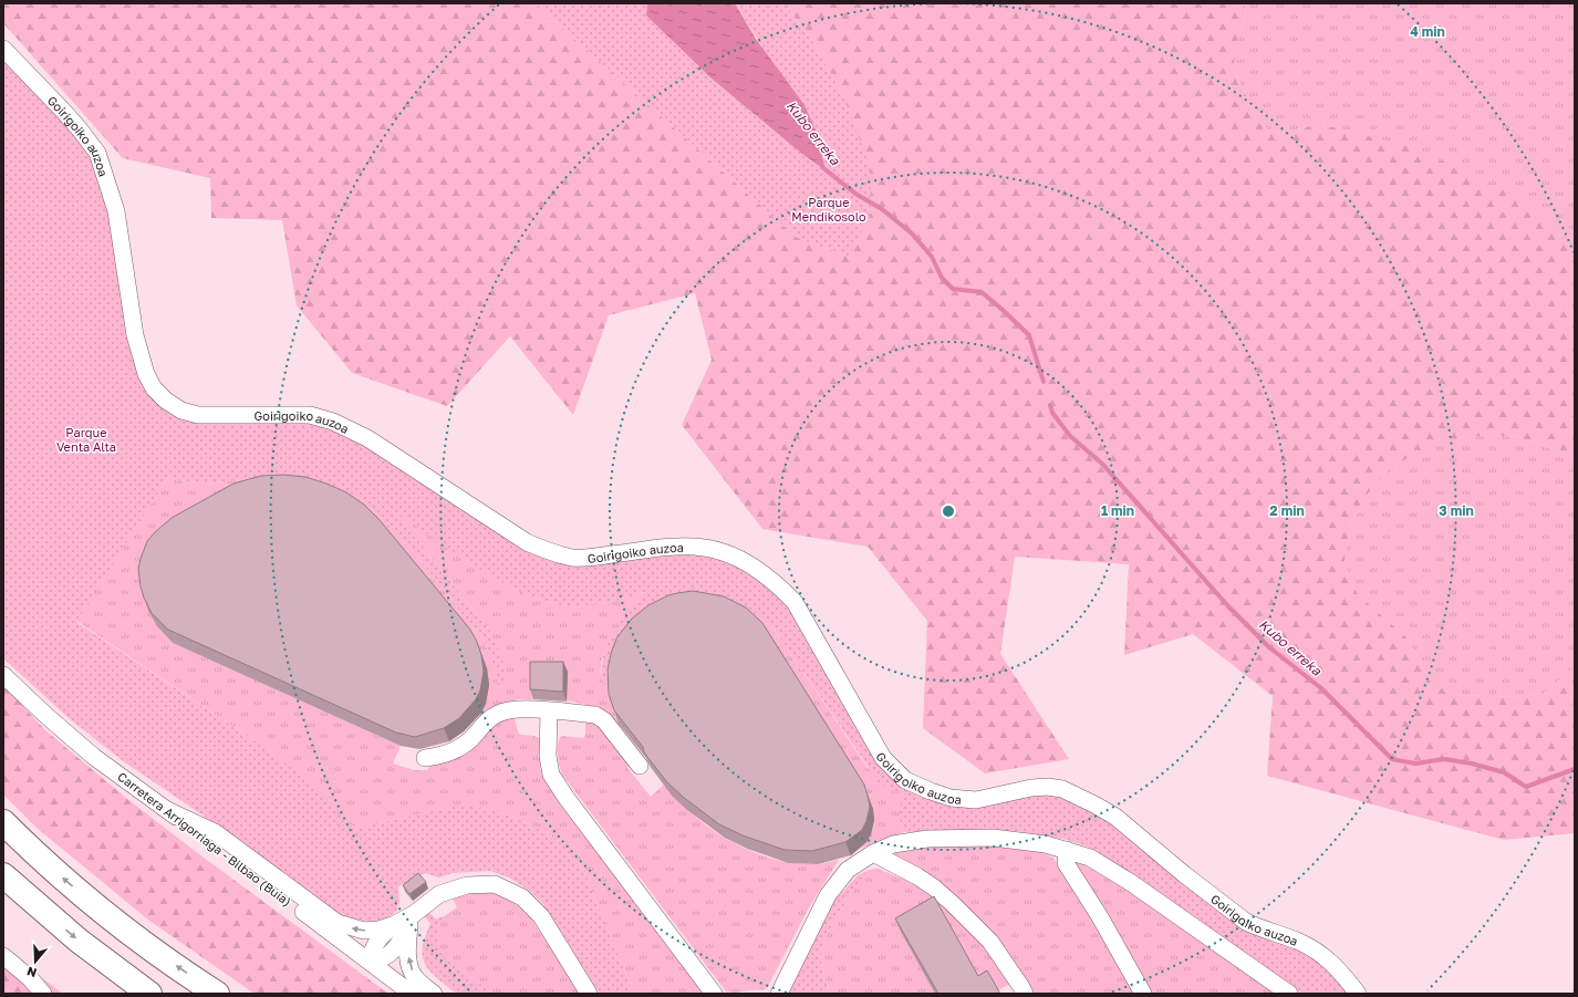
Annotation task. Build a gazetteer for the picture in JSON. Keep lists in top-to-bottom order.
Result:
{
  "streets": {
    "street": ["Goirigoiko auzoa", "Carretera Arrigorriaga - Bilbao (Buia)"]
  },
  "water": ["Kubo erreka"],
  "parks": ["Parque Mendikosolo", "Parque Venta Alta"],
  "north": "bottom",
  "rings": [
    "4 min",
    "1 min",
    "2 min",
    "3 min"
  ]
}
